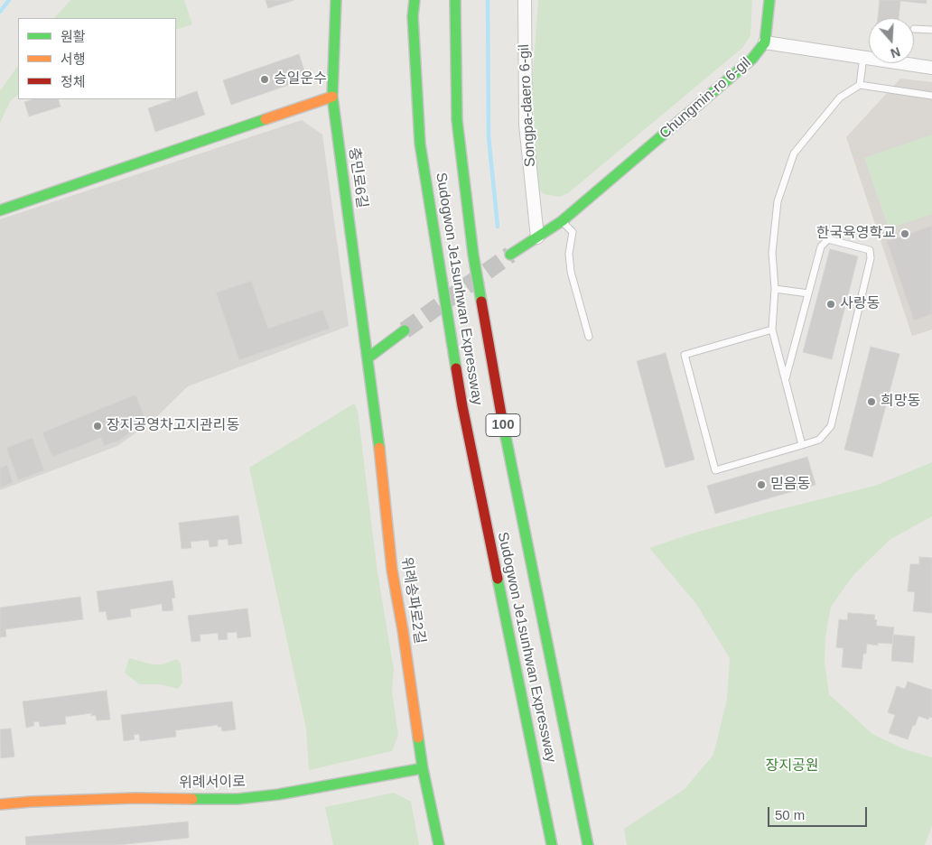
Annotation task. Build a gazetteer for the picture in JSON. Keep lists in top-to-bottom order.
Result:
{
  "streets": {
    "main road": [
      "Chungmin-ro 6-gil",
      "충민로6길",
      "Sudogwon Je1sunhwan Expressway",
      "100",
      "위례송파로2길",
      "위례서이로"
    ],
    "street": ["Songpa-daero 6-gil"]
  },
  "crossings": [
    ["Chungmin-ro 6-gil", "Songpa-daero 6-gil"],
    ["충민로6길", "위례송파로2길"],
    ["위례송파로2길", "위례서이로"]
  ],
  "parks": ["장지공원"],
  "places": [
    "승일운수",
    "한국육영학교",
    "사랑동",
    "희망동",
    "장지공영차고지관리동",
    "믿음동"
  ],
  "legend": ["원활", "서행", "정체"],
  "scale_bar": "50 m",
  "north": "bottom"
}
